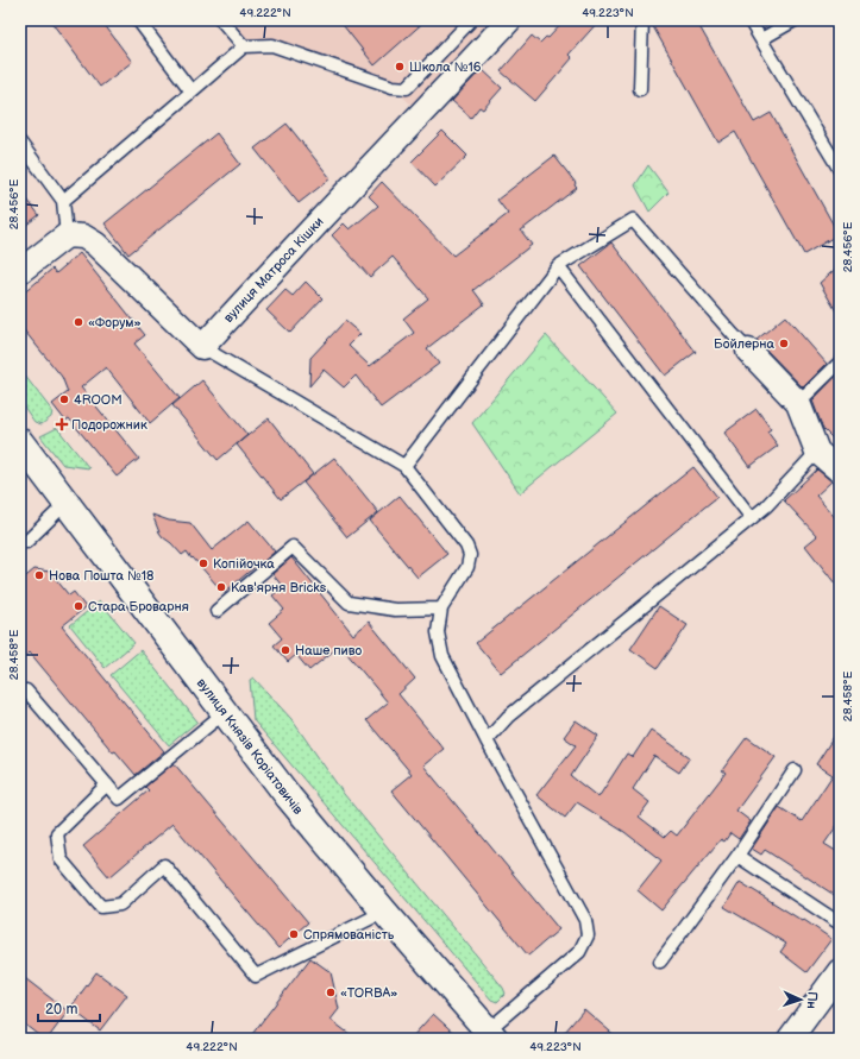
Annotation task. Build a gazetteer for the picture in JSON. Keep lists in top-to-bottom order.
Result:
{
  "streets": {
    "main road": ["вулиця Князів Коріатовичів"],
    "street": ["вулиця Матроса Кішки"]
  },
  "places": {
    "other": [
      "Школа №16",
      "«Форум»",
      "Бойлерна",
      "4ROOM",
      "Копійочка",
      "Нова Пошта №18",
      "Кав'ярня Bricks",
      "Стара Броварня",
      "Наше пиво",
      "Спрямованість",
      "«TORBA»"
    ],
    "health": ["Подорожник"]
  },
  "scale_bar": "20 m",
  "north": "right",
  "coordinates": [
    "49.222°N",
    "49.223°N",
    "28.456°E",
    "28.458°E"
  ]
}
